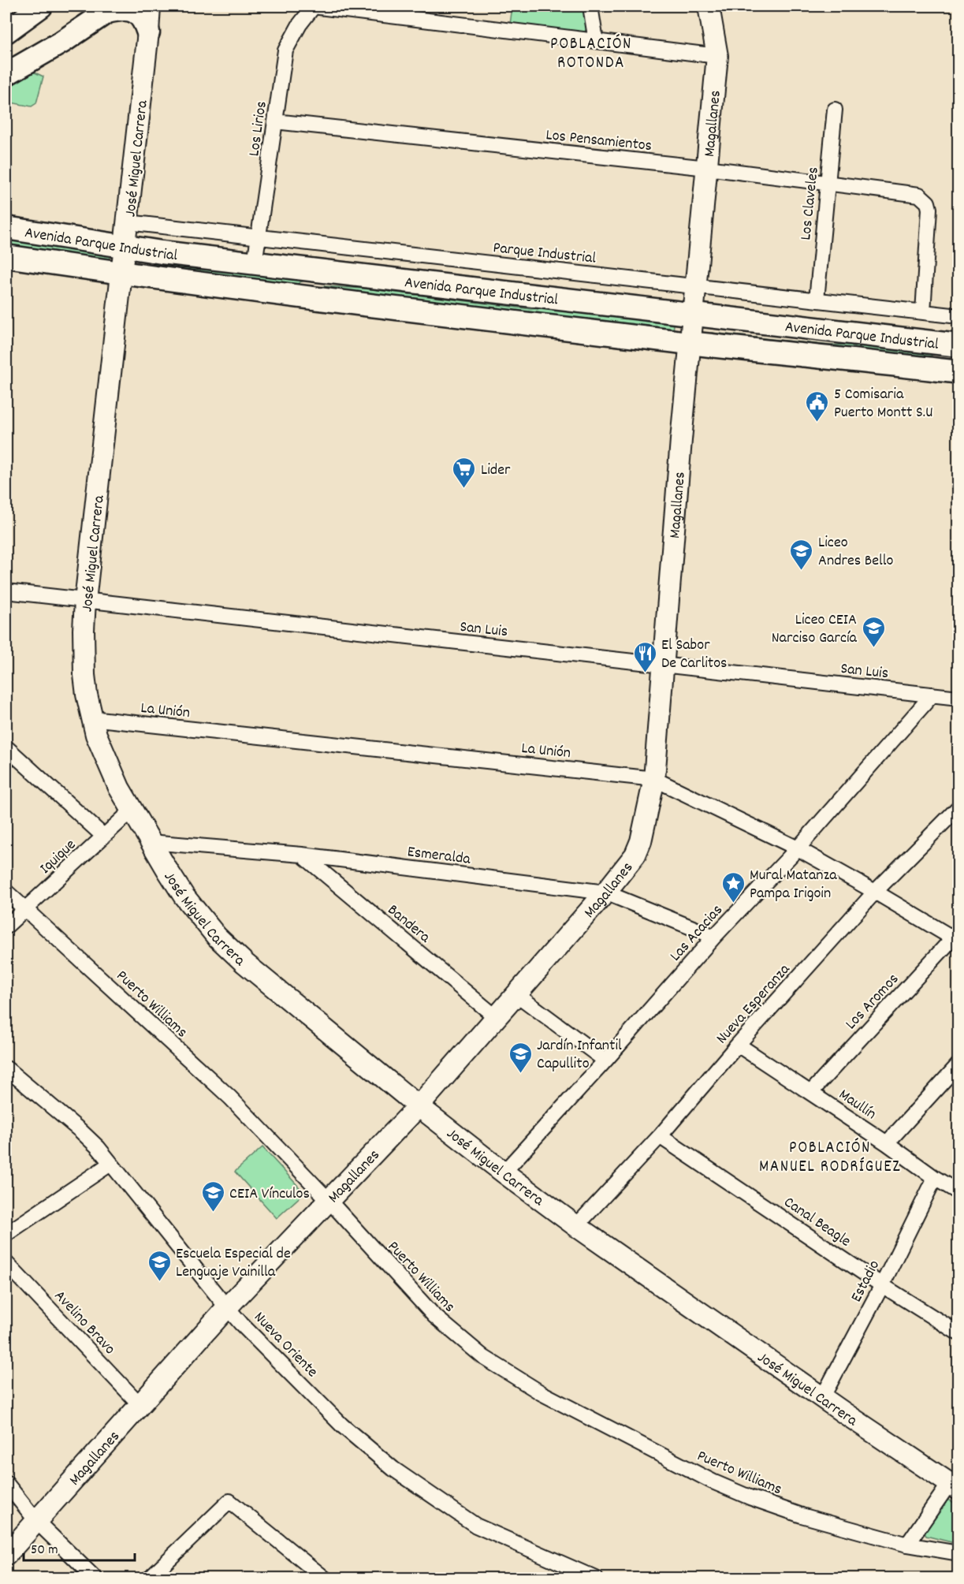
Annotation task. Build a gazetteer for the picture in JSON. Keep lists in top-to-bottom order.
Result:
{
  "streets": {
    "main road": ["Avenida Parque Industrial"],
    "street": [
      "Magallanes",
      "Los Lirios",
      "Los Pensamientos",
      "José Miguel Carrera",
      "Los Claveles",
      "Parque Industrial",
      "San Luis",
      "La Unión",
      "Esmeralda",
      "Iquique",
      "Bandera",
      "Las Acacias",
      "Los Aromos",
      "Puerto Williams",
      "Nueva Esperanza",
      "Maullín",
      "Canal Beagle",
      "Estadio",
      "Avelino Bravo",
      "Nueva Oriente"
    ]
  },
  "crossings": [
    ["Magallanes", "Los Pensamientos"],
    ["Magallanes", "José Miguel Carrera"],
    ["Magallanes", "Avenida Parque Industrial"],
    ["Magallanes", "Parque Industrial"],
    ["Magallanes", "San Luis"],
    ["Magallanes", "La Unión"],
    ["Magallanes", "Esmeralda"],
    ["Magallanes", "Bandera"],
    ["Magallanes", "Puerto Williams"],
    ["Magallanes", "Avelino Bravo"],
    ["Magallanes", "Nueva Oriente"],
    ["Los Lirios", "Los Pensamientos"],
    ["Los Lirios", "Avenida Parque Industrial"],
    ["Los Lirios", "Parque Industrial"],
    ["Los Pensamientos", "Los Claveles"],
    ["Los Pensamientos", "Parque Industrial"],
    ["José Miguel Carrera", "Avenida Parque Industrial"],
    ["José Miguel Carrera", "Parque Industrial"],
    ["José Miguel Carrera", "San Luis"],
    ["José Miguel Carrera", "La Unión"],
    ["José Miguel Carrera", "Esmeralda"],
    ["José Miguel Carrera", "Iquique"],
    ["José Miguel Carrera", "Las Acacias"],
    ["José Miguel Carrera", "Nueva Esperanza"],
    ["José Miguel Carrera", "Estadio"],
    ["Los Claveles", "Parque Industrial"],
    ["San Luis", "Las Acacias"],
    ["La Unión", "Las Acacias"],
    ["La Unión", "Los Aromos"],
    ["La Unión", "Nueva Esperanza"],
    ["Esmeralda", "Bandera"],
    ["Esmeralda", "Las Acacias"],
    ["Iquique", "Puerto Williams"],
    ["Los Aromos", "Maullín"],
    ["Nueva Esperanza", "Maullín"],
    ["Nueva Esperanza", "Canal Beagle"],
    ["Maullín", "Estadio"],
    ["Canal Beagle", "Estadio"]
  ],
  "districts": ["POBLACIÓN ROTONDA", "POBLACIÓN MANUEL RODRÍGUEZ"],
  "places": {
    "public building": ["5 Comisaria Puerto Montt S.U"],
    "supermarket": ["Lider"],
    "school or university": [
      "Liceo Andres Bello",
      "Liceo CEIA Narciso García",
      "Jardín Infantil Capullito",
      "CEIA Vínculos",
      "Escuela Especial de Lenguaje Vainilla"
    ],
    "restaurant": ["El Sabor De Carlitos"],
    "place": ["Mural Matanza Pampa Irigoin"]
  },
  "scale_bar": "50 m"
}
